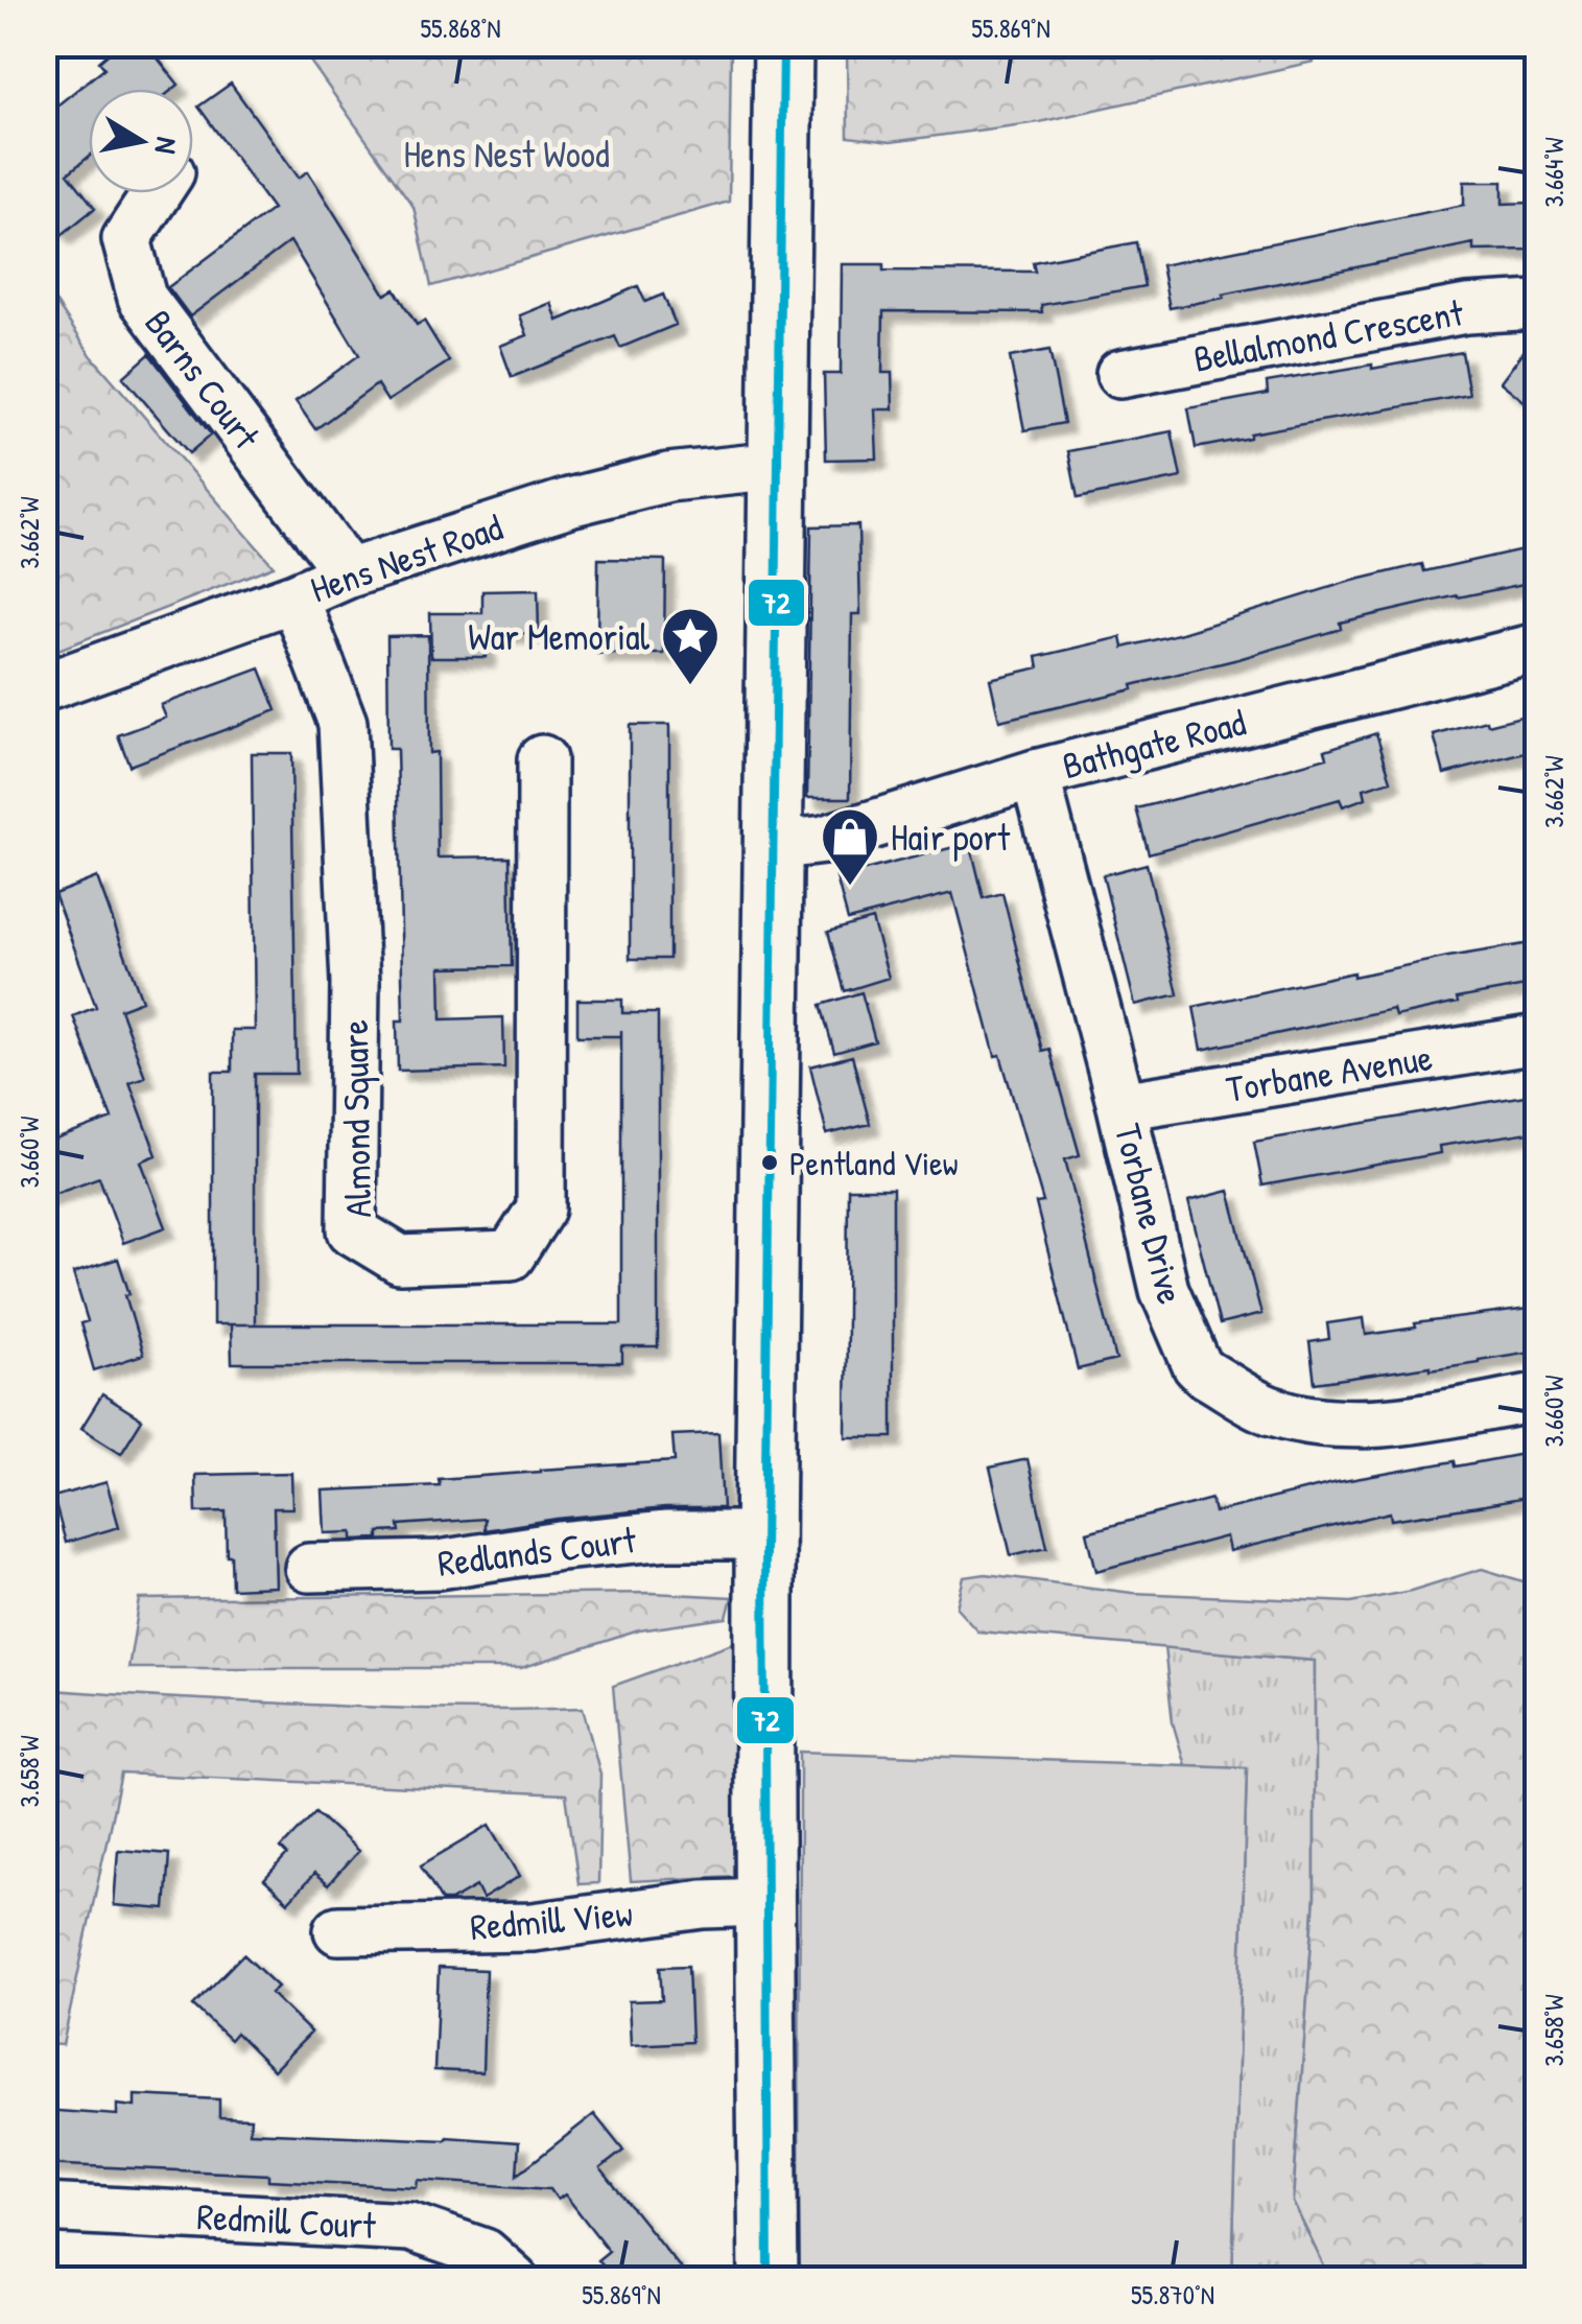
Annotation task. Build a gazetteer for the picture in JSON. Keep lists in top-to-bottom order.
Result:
{
  "streets": {
    "street": [
      "Bellalmond Crescent",
      "Barns Court",
      "Hens Nest Road",
      "Bathgate Road",
      "Torbane Avenue",
      "Almond Square",
      "Torbane Drive",
      "Redlands Court",
      "Redmill View",
      "Redmill Court"
    ]
  },
  "crossings": [
    ["Barns Court", "Hens Nest Road"],
    ["Hens Nest Road", "Almond Square"],
    ["Bathgate Road", "Torbane Drive"],
    ["Torbane Avenue", "Torbane Drive"]
  ],
  "parks": ["Hens Nest Wood"],
  "places": {
    "place": ["War Memorial"],
    "shop": ["Hair port"],
    "other": ["Pentland View"]
  },
  "lines": ["transit line 72"],
  "north": "right",
  "coordinates": [
    "55.868°N",
    "55.869°N",
    "3.664°W",
    "3.662°W",
    "3.660°W",
    "3.658°W",
    "55.870°N"
  ]
}
